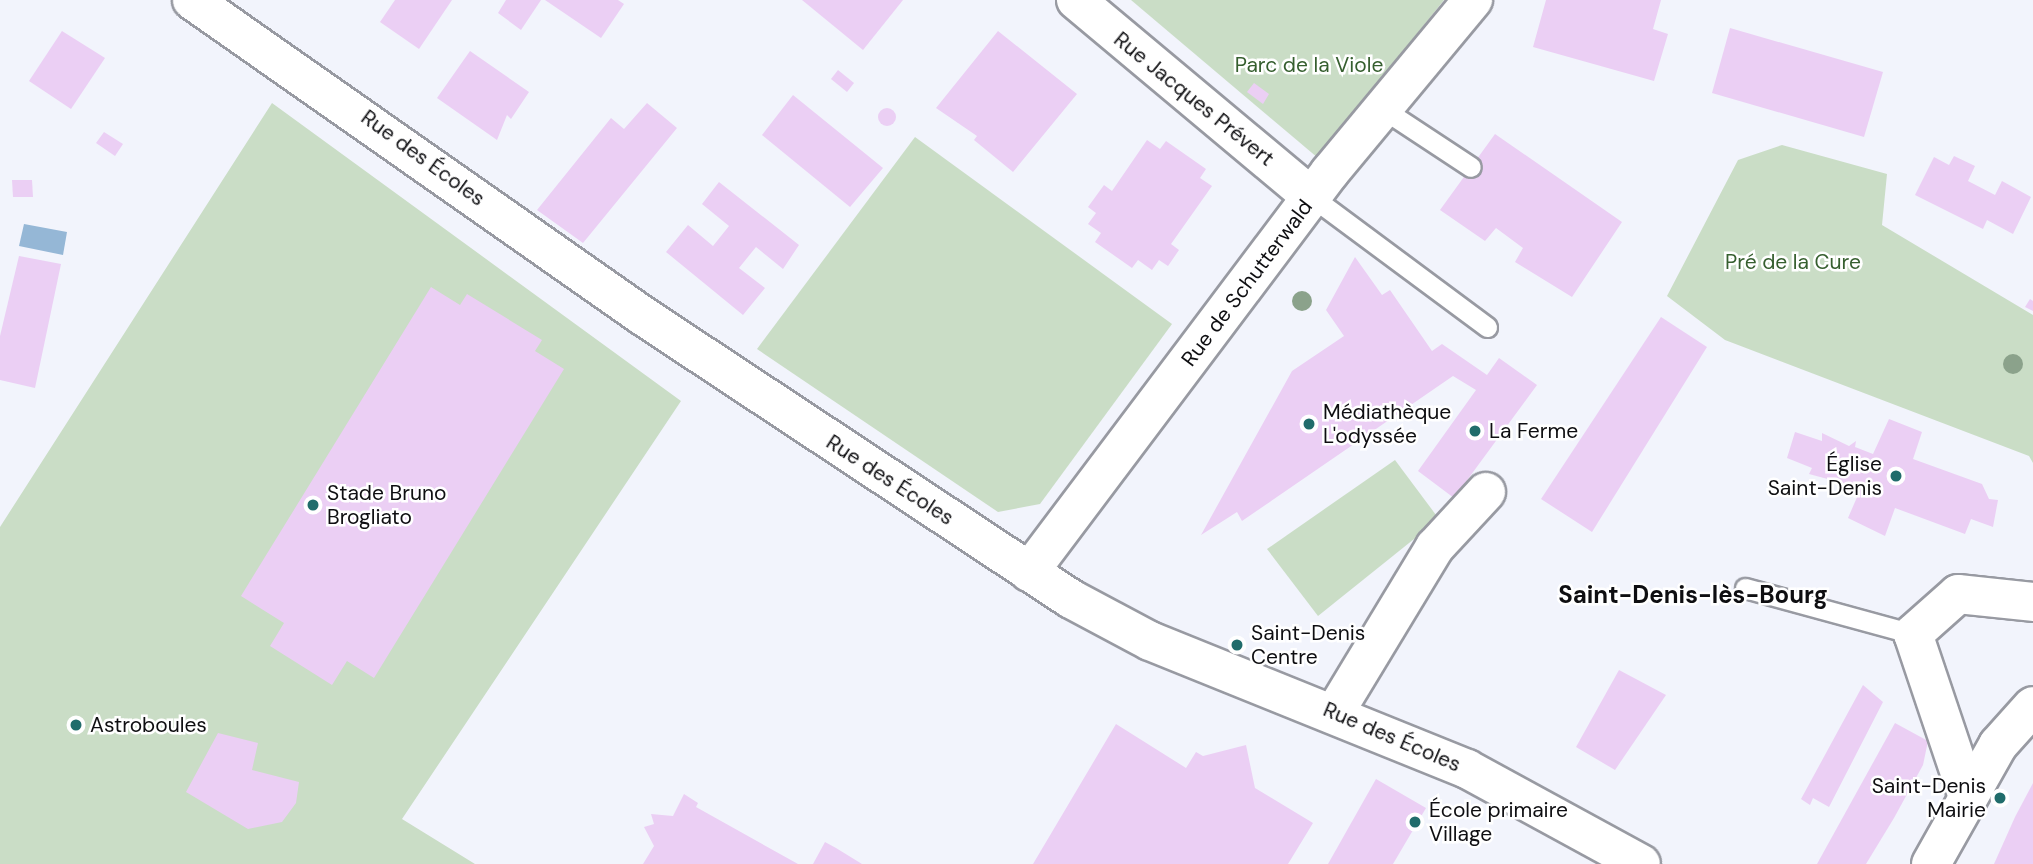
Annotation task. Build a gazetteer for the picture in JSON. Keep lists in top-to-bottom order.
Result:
{
  "streets": {
    "street": ["Rue Jacques Prévert", "Rue des Écoles", "Rue de Schutterwald"]
  },
  "crossings": [
    ["Rue Jacques Prévert", "Rue de Schutterwald"],
    ["Rue des Écoles", "Rue de Schutterwald"]
  ],
  "districts": ["Saint-Denis-lès-Bourg"],
  "parks": ["Parc de la Viole", "Pré de la Cure"],
  "places": [
    "Médiathèque L'odyssée",
    "La Ferme",
    "Église Saint-Denis",
    "Stade Bruno Brogliato",
    "Saint-Denis Centre",
    "Astroboules",
    "Saint-Denis Mairie",
    "École primaire Village"
  ]
}
